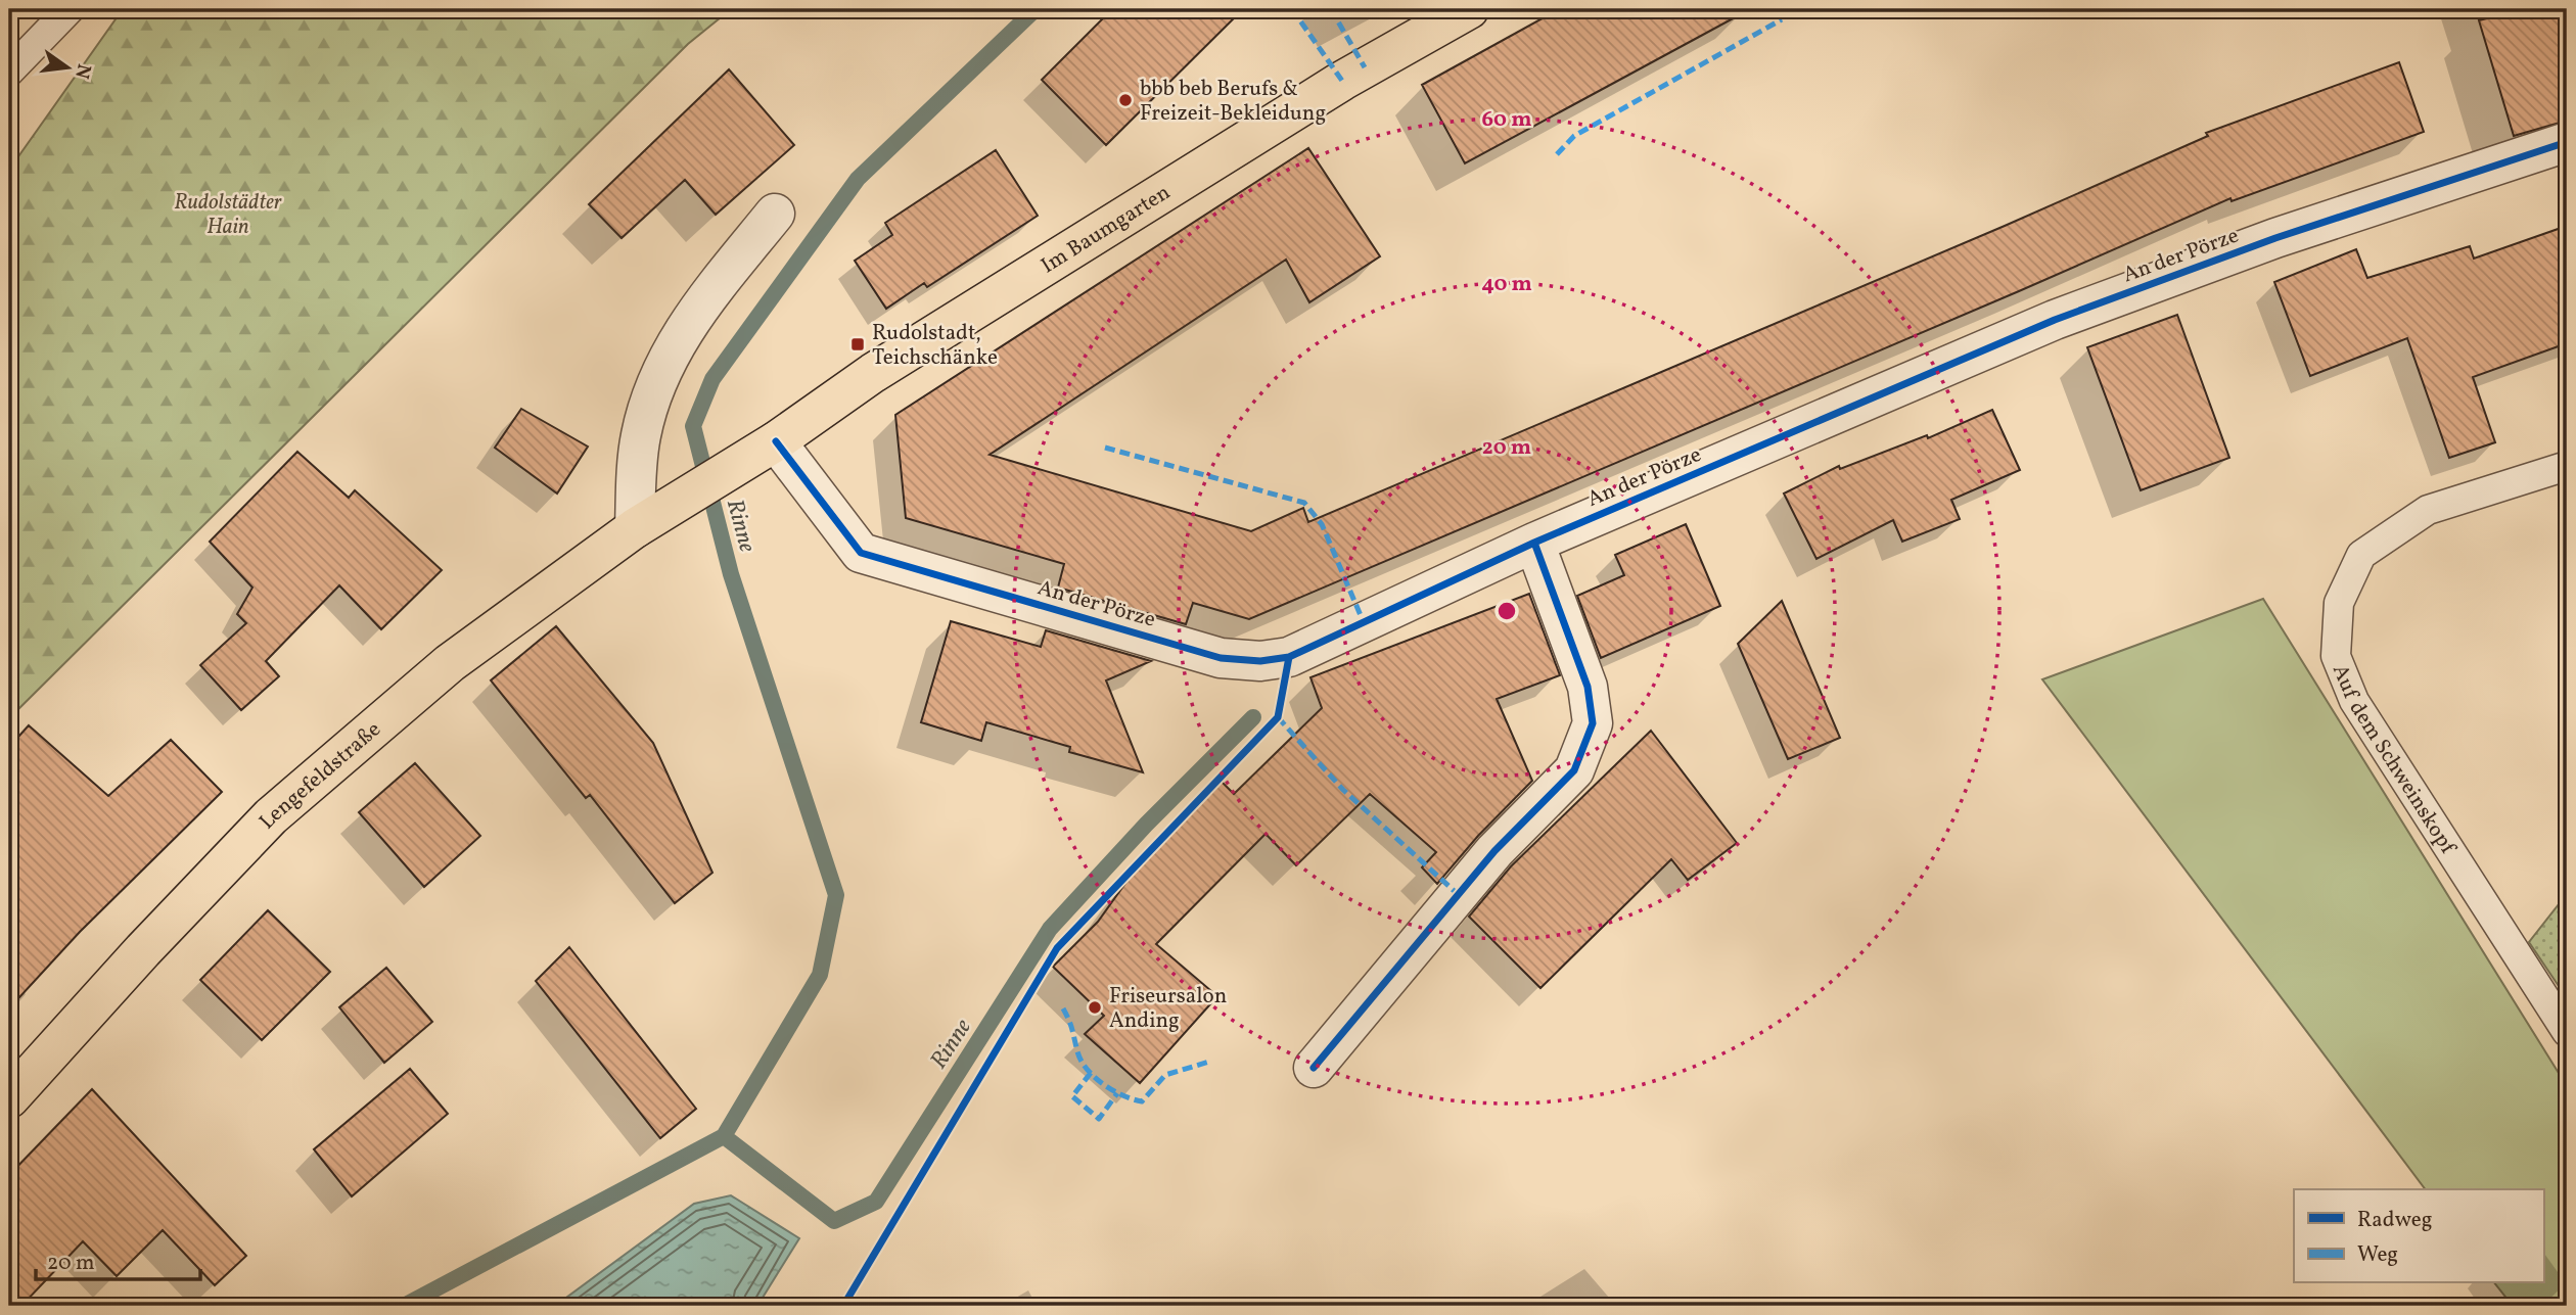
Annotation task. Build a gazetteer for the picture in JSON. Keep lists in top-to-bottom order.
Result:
{
  "streets": {
    "main road": ["Im Baumgarten", "Lengefeldstraße"],
    "street": ["An der Pörze"],
    "lane": ["Auf dem Schweinskopf"]
  },
  "crossings": [
    ["Im Baumgarten", "An der Pörze"],
    ["Im Baumgarten", "Lengefeldstraße"]
  ],
  "water": ["Rinne"],
  "parks": ["Rudolstädter Hain"],
  "places": {
    "other": ["bbb beb Berufs & Freizeit-Bekleidung", "Friseursalon Anding"],
    "transit": ["Rudolstadt, Teichschänke"]
  },
  "legend": ["Radweg", "Weg"],
  "scale_bar": "20 m",
  "north": "right",
  "rings": ["60 m", "40 m", "20 m"]
}
